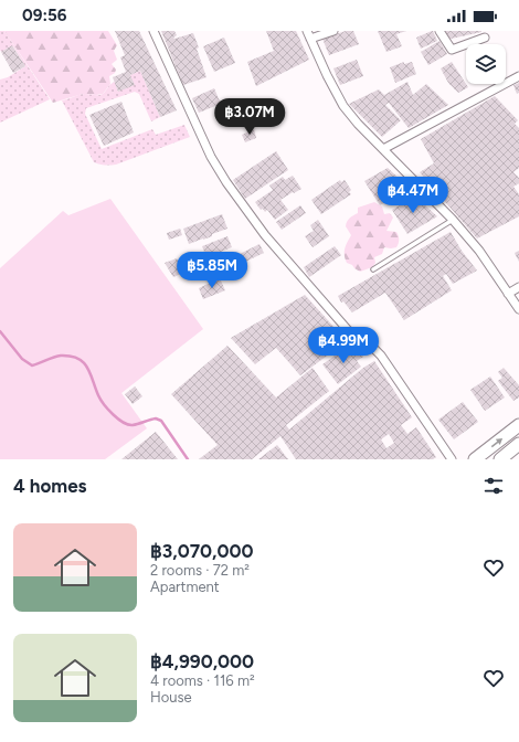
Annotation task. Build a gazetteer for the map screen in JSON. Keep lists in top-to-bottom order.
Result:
{
  "page": {
    "status": "09:56",
    "price": [
      "฿3.07M",
      "฿4.47M",
      "฿5.85M",
      "฿4.99M"
    ],
    "heading": "4 homes",
    "list": [
      {
        "name": "฿3,070,000",
        "note": "2 rooms · 72 m² · Apartment"
      },
      {
        "name": "฿4,990,000",
        "note": "4 rooms · 116 m² · House"
      }
    ]
  }
}
